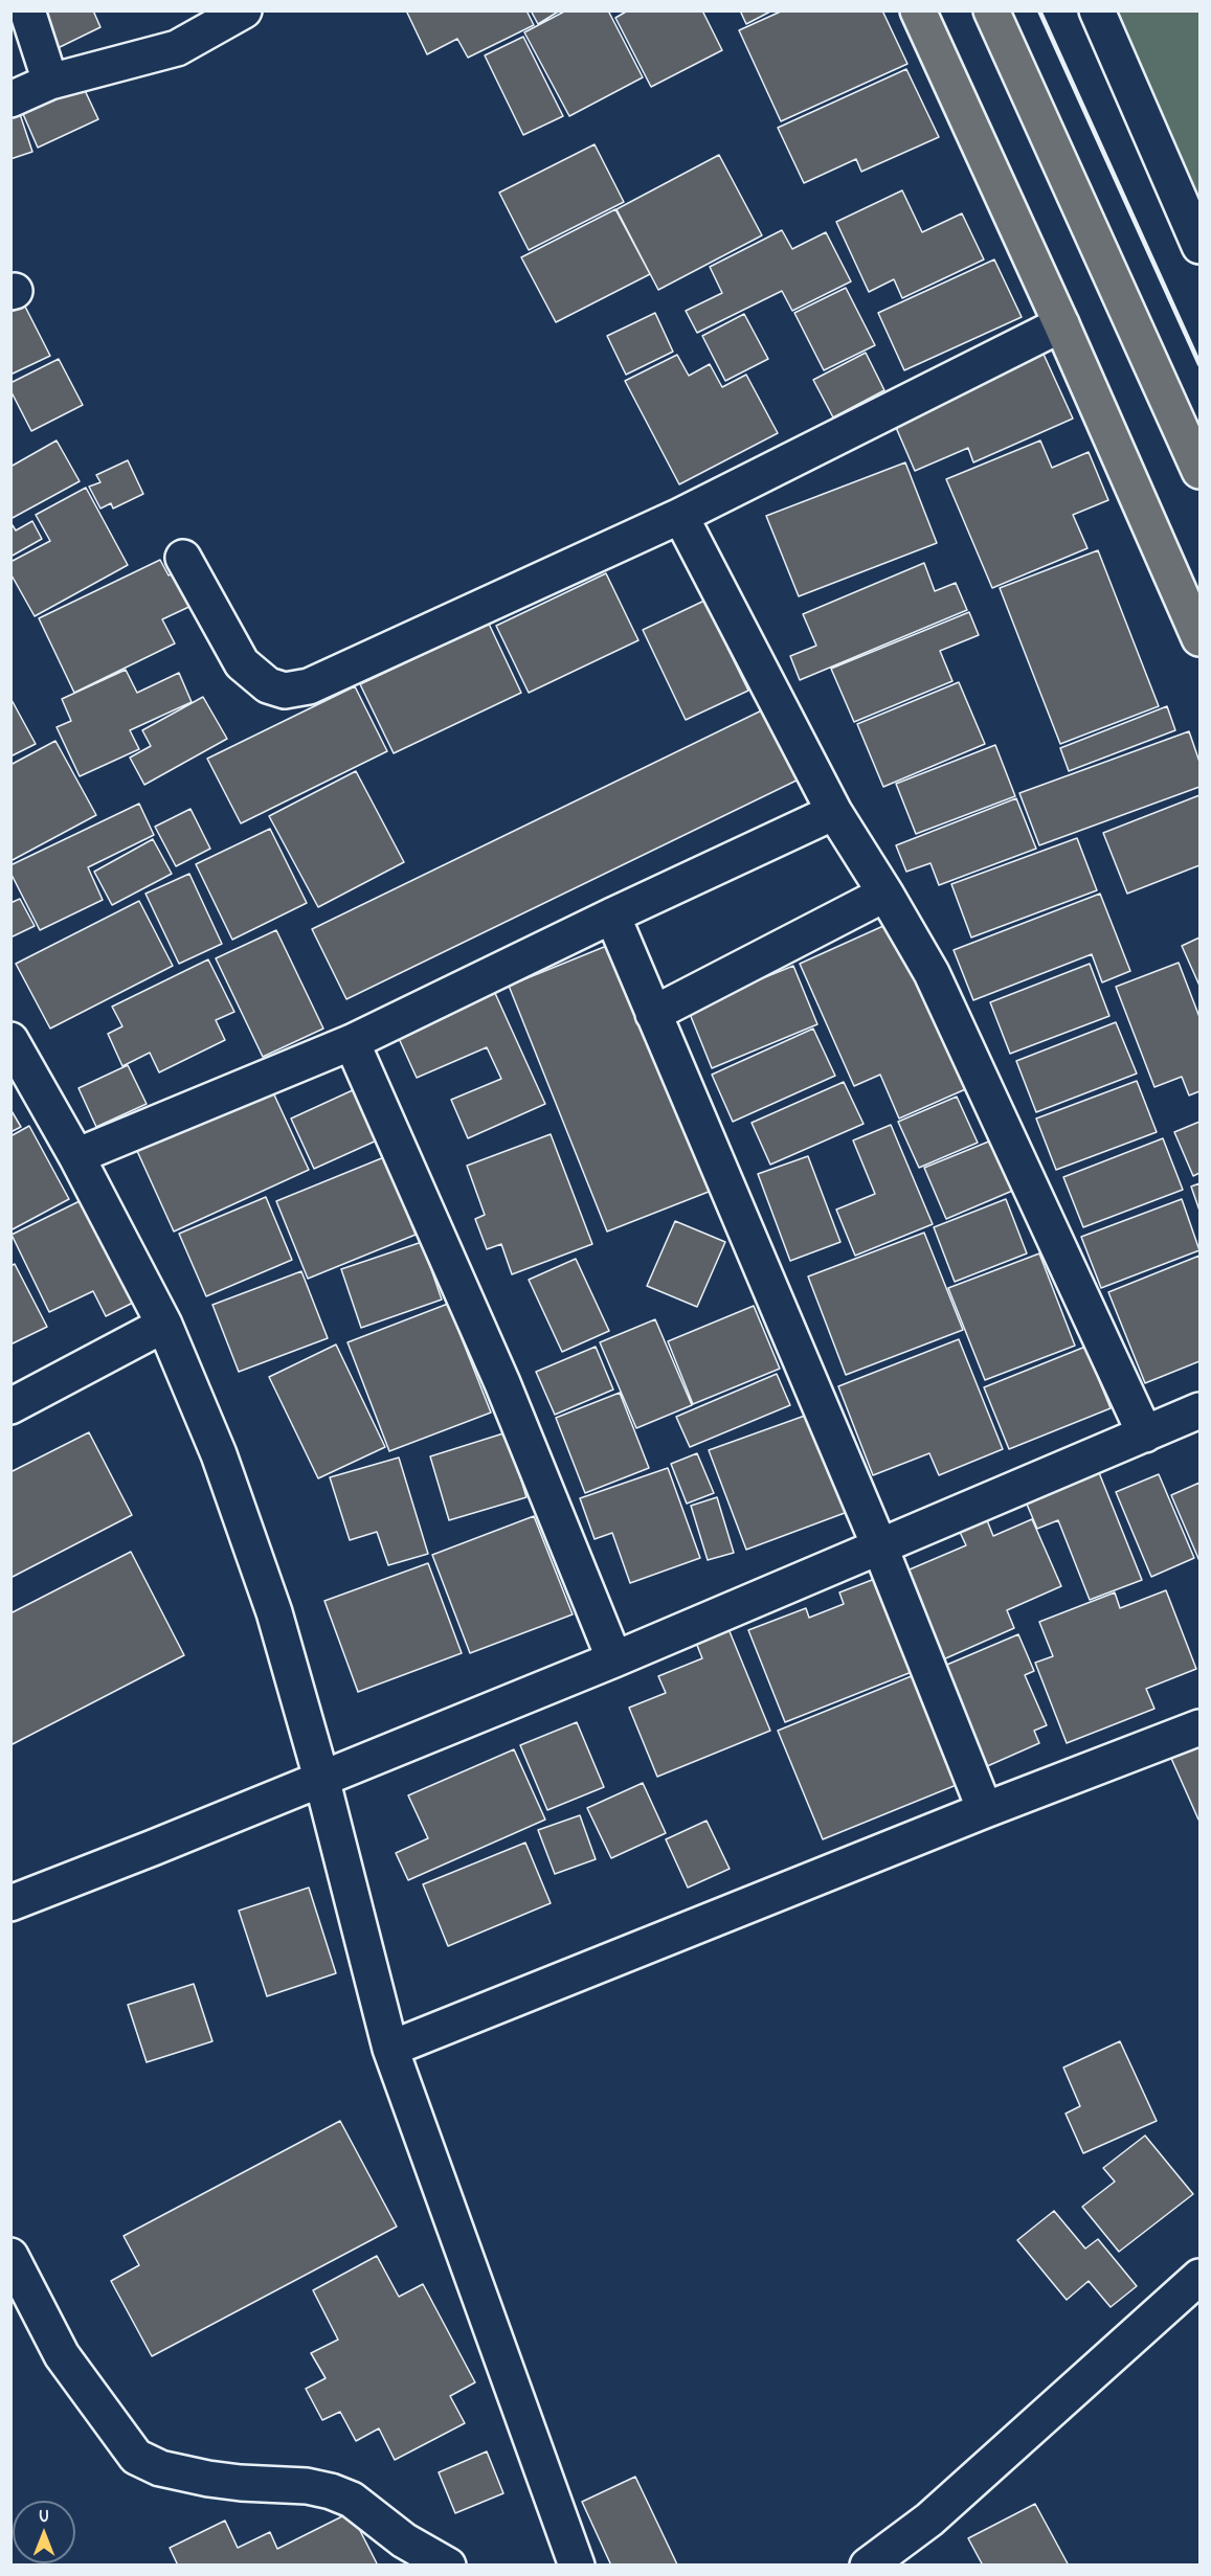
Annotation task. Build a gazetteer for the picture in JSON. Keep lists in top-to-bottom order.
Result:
{
  "north": "top"
}
